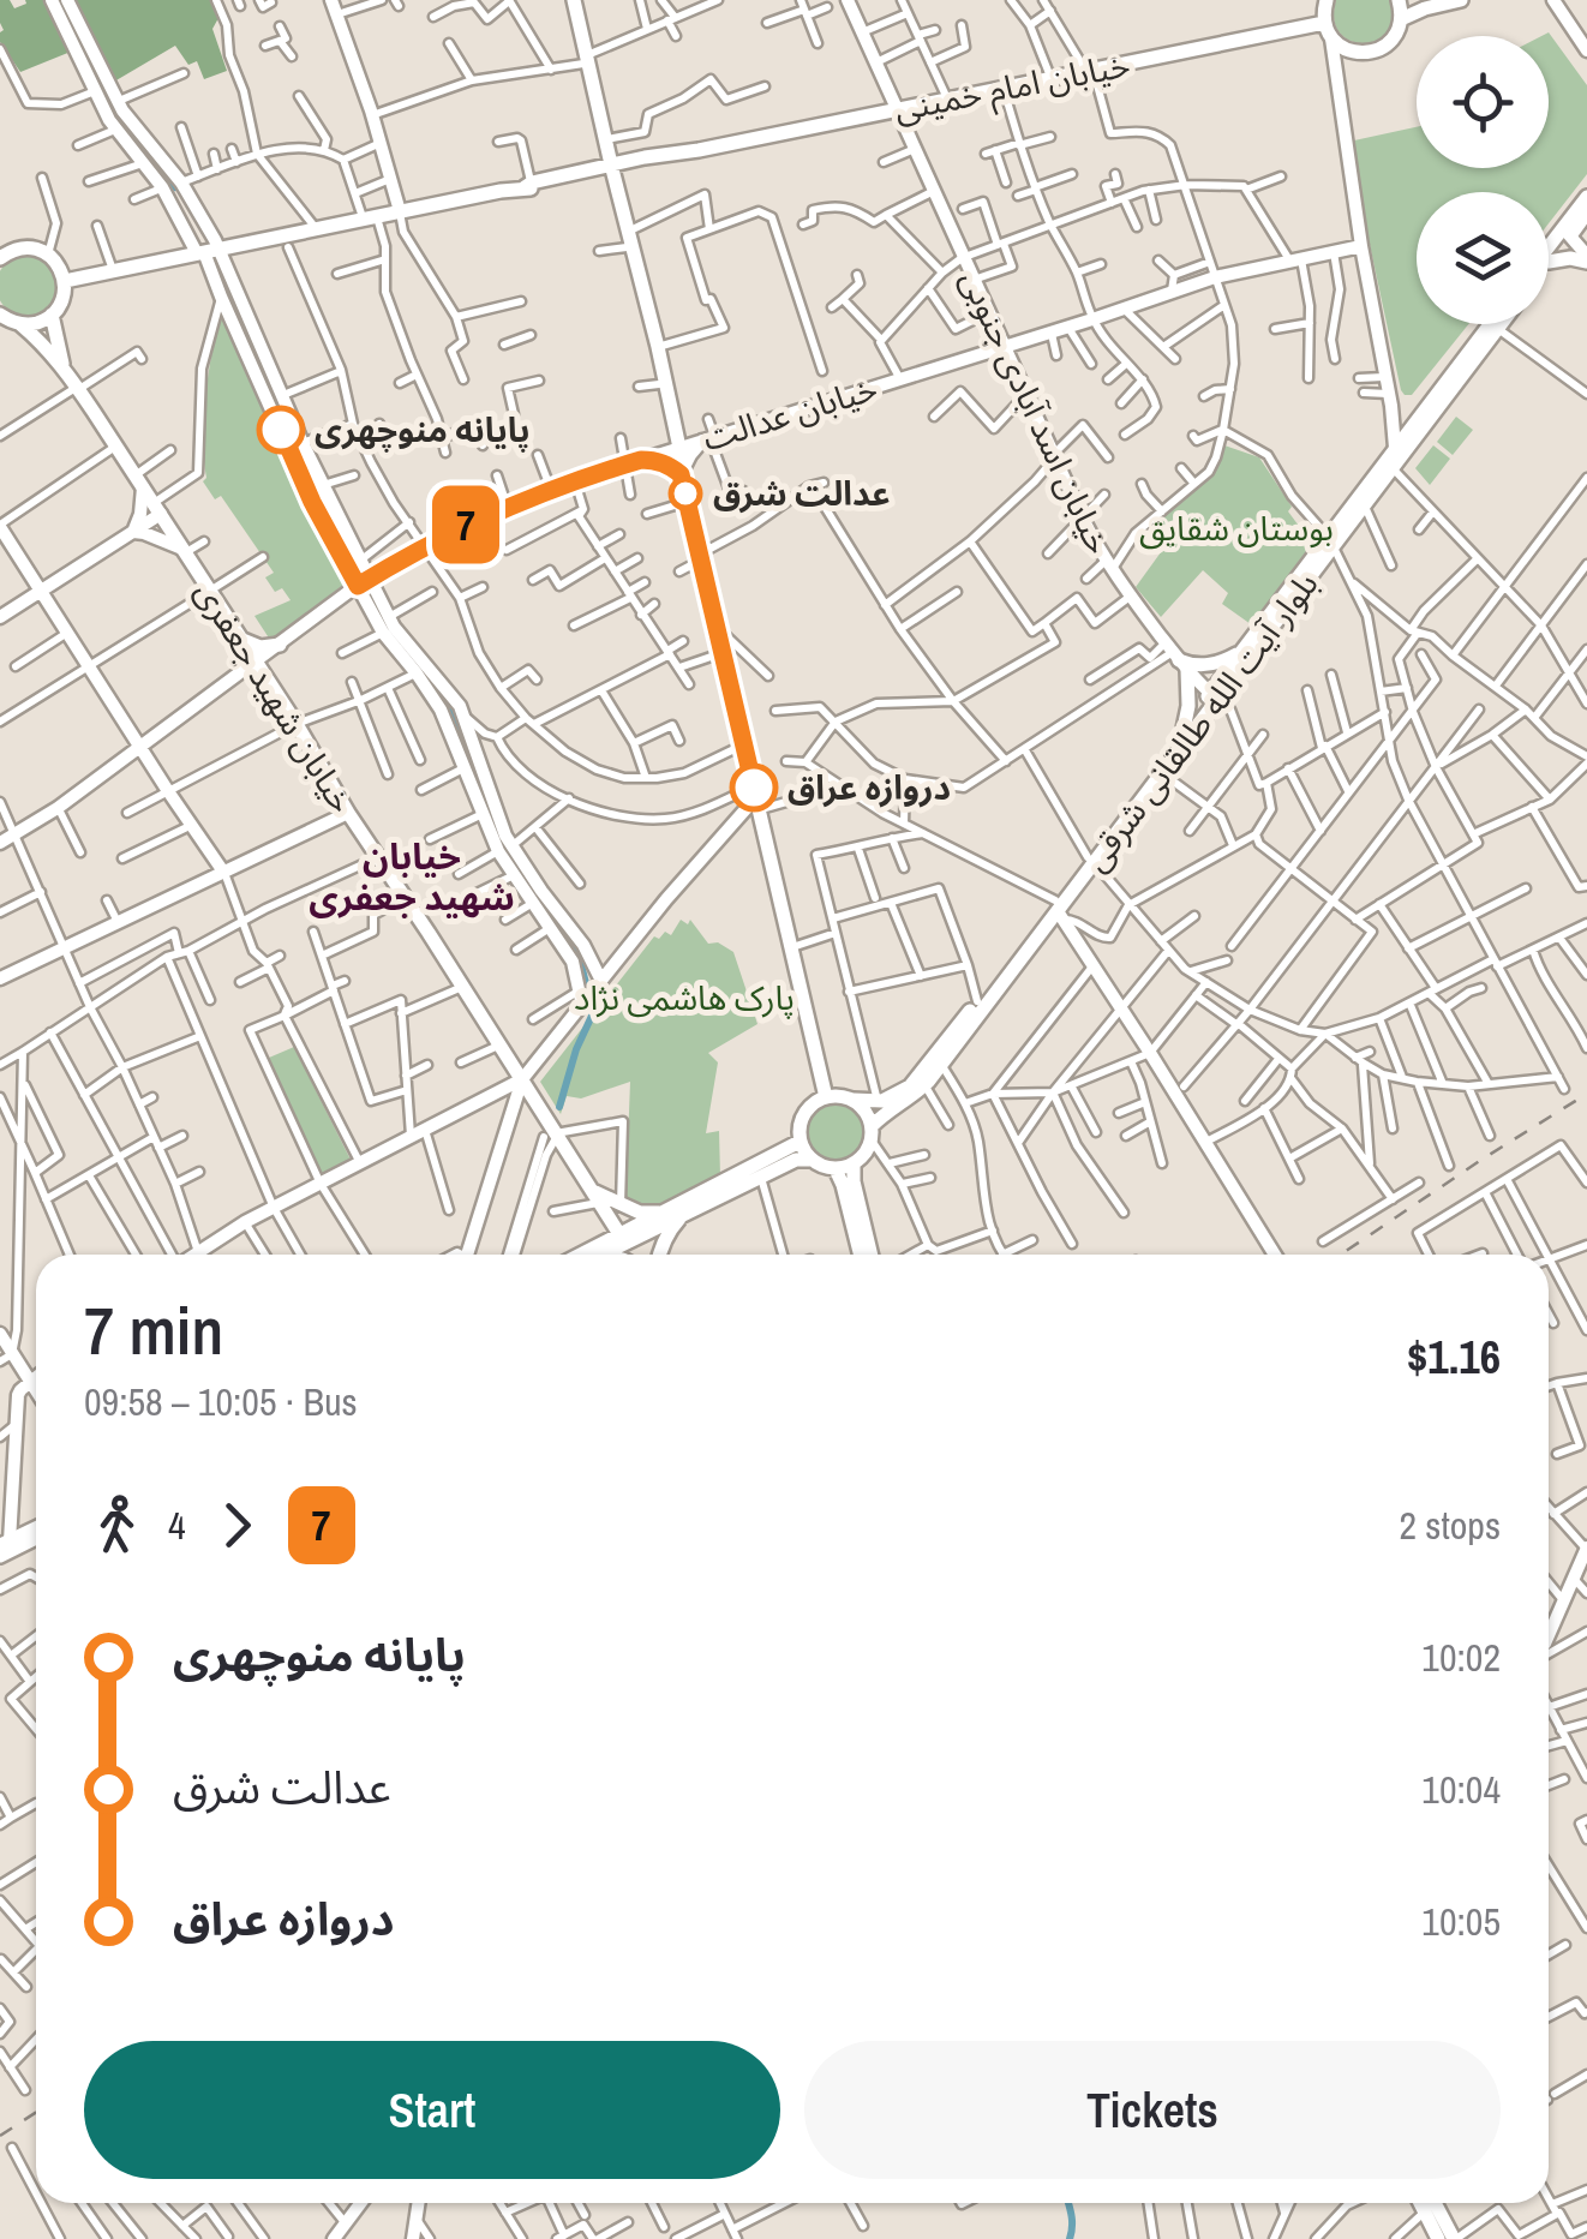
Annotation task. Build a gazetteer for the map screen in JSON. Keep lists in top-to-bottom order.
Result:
{
  "streets": {
    "main road": ["خیابان امام خمینی", "خیابان شهید جعفری", "بلوار آیت الله طالقانی شرقی"],
    "street": ["خیابان اسد آبادی جنوبی", "خیابان عدالت"]
  },
  "crossings": [
    ["خیابان امام خمینی", "خیابان اسد آبادی جنوبی"],
    ["خیابان اسد آبادی جنوبی", "خیابان عدالت"],
    ["خیابان اسد آبادی جنوبی", "بلوار آیت الله طالقانی شرقی"],
    ["خیابان عدالت", "خیابان شهید جعفری"]
  ],
  "districts": ["خیابان شهید جعفری"],
  "parks": ["بوستان شقایق", "پارک هاشمی نژاد"],
  "places": ["پایانه منوچهری", "عدالت شرق", "دروازه عراق"],
  "lines": ["bus line 7"],
  "page": {
    "on_map": "7",
    "heading": ["7 min", "09:58 – 10:05 · Bus", "$1.16"],
    "legs": ["4", "7", "2 stops"],
    "list": [
      {
        "name": "پایانه منوچهری",
        "value": "10:02"
      },
      {
        "name": "عدالت شرق",
        "value": "10:04"
      },
      {
        "name": "دروازه عراق",
        "value": "10:05"
      }
    ],
    "buttons": ["Start", "Tickets"]
  }
}
